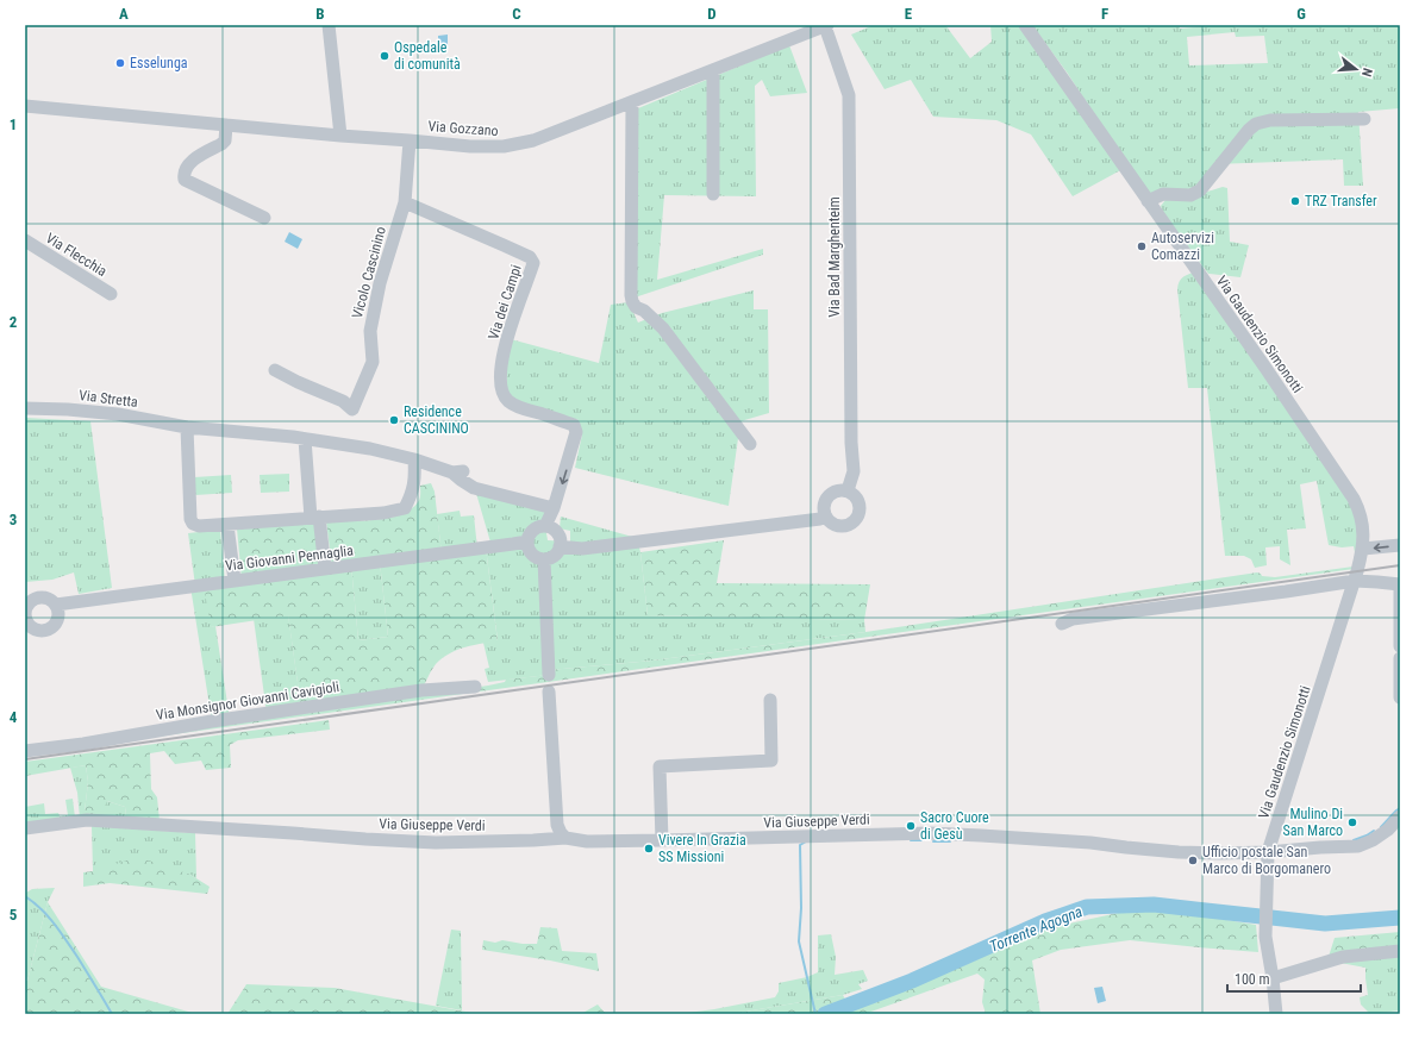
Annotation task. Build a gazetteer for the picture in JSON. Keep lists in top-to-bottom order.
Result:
{
  "streets": {
    "street": [
      "Via Gozzano",
      "Via Flecchia",
      "Via Bad Marghenteim",
      "Vicolo Cascinino",
      "Via dei Campi",
      "Via Gaudenzio Simonotti",
      "Via Stretta",
      "Via Giovanni Pennaglia",
      "Via Monsignor Giovanni Cavigioli",
      "Via Giuseppe Verdi"
    ]
  },
  "crossings": [
    ["Via Gozzano", "Via Bad Marghenteim"],
    ["Via Gozzano", "Vicolo Cascinino"],
    ["Vicolo Cascinino", "Via dei Campi"],
    ["Via dei Campi", "Via Stretta"],
    ["Via dei Campi", "Via Giovanni Pennaglia"],
    ["Via Gaudenzio Simonotti", "Via Giuseppe Verdi"]
  ],
  "water": ["Torrente Agogna"],
  "places": [
    "Ospedale di comunità",
    "Esselunga",
    "TRZ Transfer",
    "Autoservizi Comazzi",
    "Residence CASCININO",
    "Mulino Di San Marco",
    "Sacro Cuore di Gesù",
    "Vivere In Grazia SS Missioni",
    "Ufficio postale San Marco di Borgomanero"
  ],
  "scale_bar": "100 m",
  "north": "right",
  "grid": {
    "columns": [
      "A",
      "B",
      "C",
      "D",
      "E",
      "F",
      "G"
    ],
    "rows": [
      "1",
      "2",
      "3",
      "4",
      "5"
    ]
  }
}
